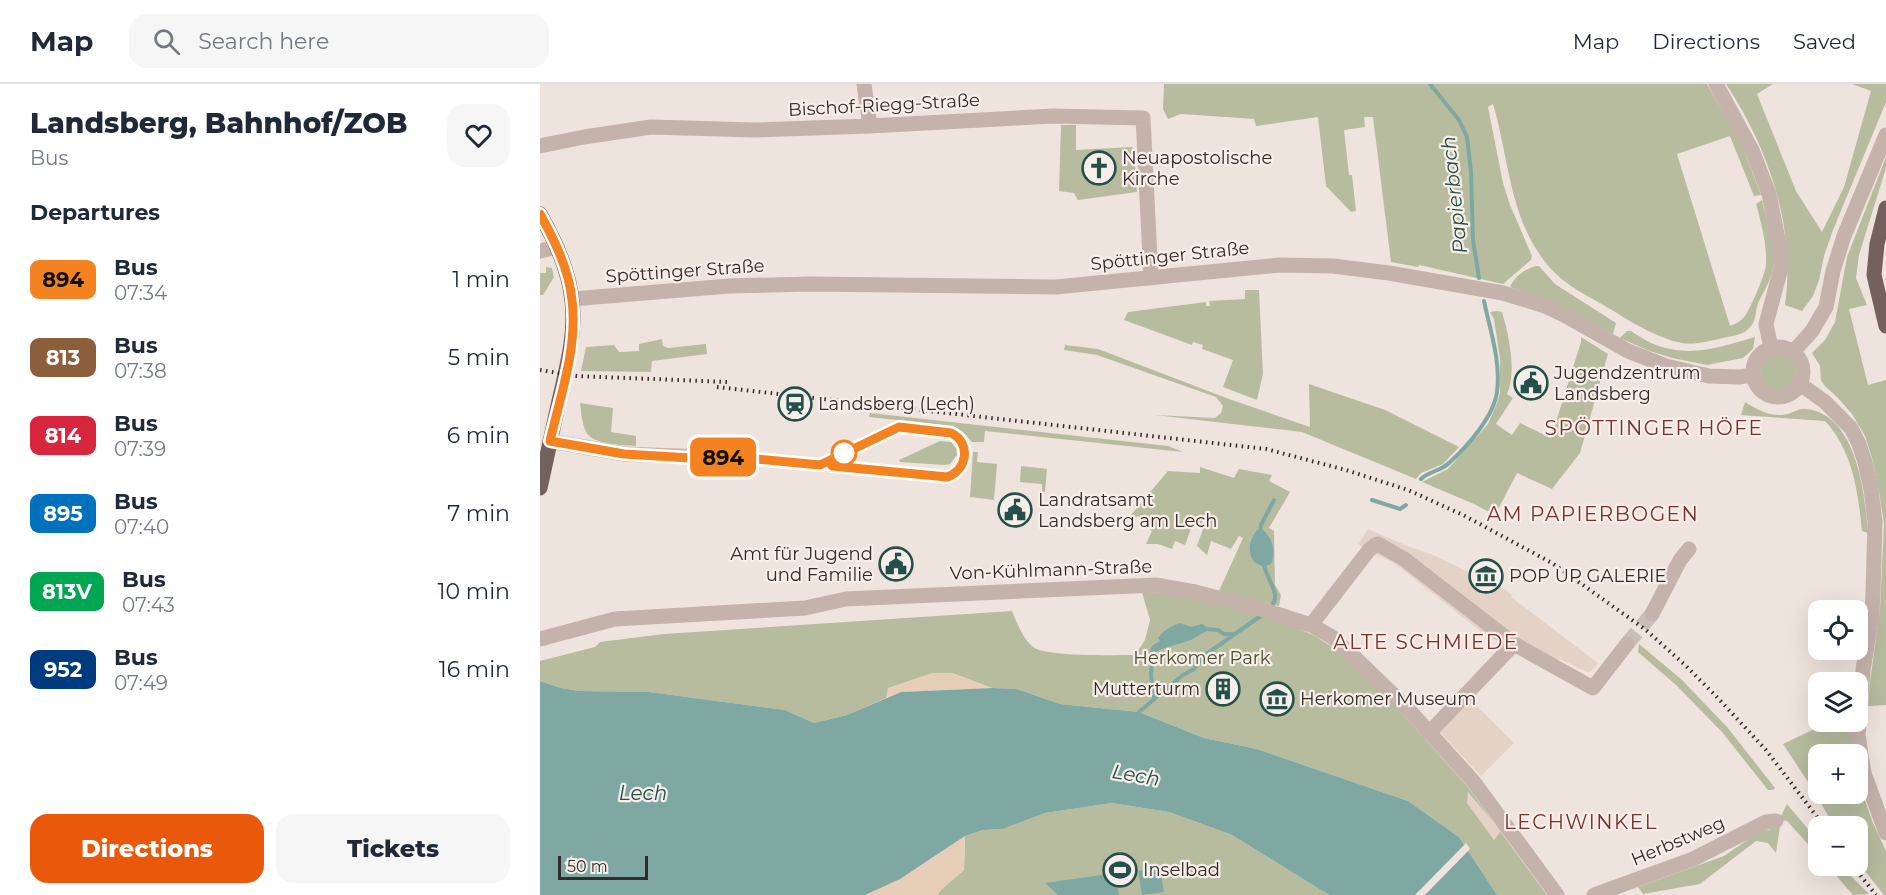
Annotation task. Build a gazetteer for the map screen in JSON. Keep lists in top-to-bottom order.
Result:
{
  "streets": {
    "street": [
      "Bischof-Riegg-Straße",
      "Spöttinger Straße",
      "Von-Kühlmann-Straße",
      "Herbstweg"
    ]
  },
  "crossings": [
    ["Bischof-Riegg-Straße", "Spöttinger Straße"]
  ],
  "districts": [
    "SPÖTTINGER HÖFE",
    "AM PAPIERBOGEN",
    "ALTE SCHMIEDE",
    "LECHWINKEL"
  ],
  "water": ["Papierbach", "Lech"],
  "parks": ["Herkomer Park"],
  "places": {
    "church": ["Neuapostolische Kirche"],
    "public building": ["Jugendzentrum Landsberg", "Landratsamt Landsberg am Lech", "Amt für Jugend und Familie"],
    "station": ["Landsberg (Lech)"],
    "museum": ["POP UP GALERIE", "Herkomer Museum"],
    "building": ["Mutterturm"],
    "sports": ["Inselbad"]
  },
  "lines": ["bus line 894"],
  "scale_bar": "50 m",
  "page": {
    "header": "Map",
    "search": "Search here",
    "nav": ["Map", "Directions", "Saved"],
    "heading": [
      ["Landsberg, Bahnhof/ZOB", "Bus"],
      "Departures"
    ],
    "on_map": "894",
    "list": [
      {
        "mark": "894",
        "name": "Bus",
        "note": "07:34",
        "value": "1 min"
      },
      {
        "mark": "813",
        "name": "Bus",
        "note": "07:38",
        "value": "5 min"
      },
      {
        "mark": "814",
        "name": "Bus",
        "note": "07:39",
        "value": "6 min"
      },
      {
        "mark": "895",
        "name": "Bus",
        "note": "07:40",
        "value": "7 min"
      },
      {
        "mark": "813V",
        "name": "Bus",
        "note": "07:43",
        "value": "10 min"
      },
      {
        "mark": "952",
        "name": "Bus",
        "note": "07:49",
        "value": "16 min"
      }
    ],
    "map_buttons": ["+", "−"],
    "buttons": ["Directions", "Tickets"],
    "scale": "50 m"
  }
}
